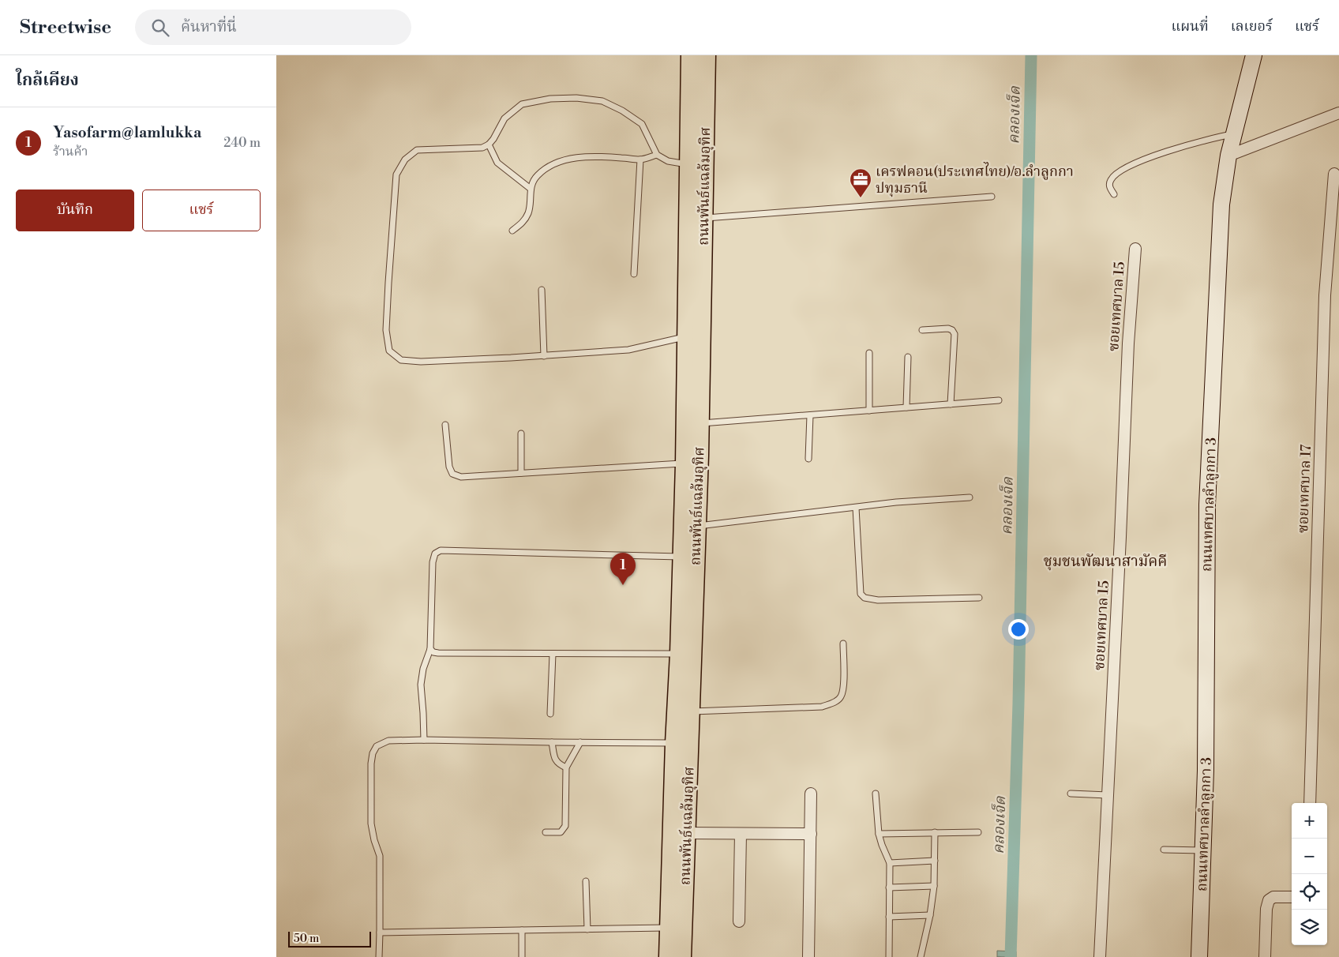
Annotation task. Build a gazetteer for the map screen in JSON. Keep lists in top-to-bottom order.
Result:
{
  "streets": {
    "main road": ["ถนนพันธ์แฉล้มอุทิศ"],
    "street": ["ซอยเทศบาล 15", "ซอยเทศบาล 17", "ถนนเทศบาลลำลูกกา 3"]
  },
  "districts": ["ชุมชนพัฒนาสามัคคี"],
  "water": ["คลองเจ็ด"],
  "places": {
    "office": ["เครฟคอน(ประเทศไทย)/อ.ลำลูกกา ปทุมธานี"]
  },
  "scale_bar": "50 m",
  "page": {
    "header": "Streetwise",
    "search": "ค้นหาที่นี่",
    "nav": ["แผนที่", "เลเยอร์", "แชร์"],
    "heading": "ใกล้เคียง",
    "list": [
      {
        "mark": "1",
        "name": "Yasofarm@lamlukka",
        "note": "ร้านค้า",
        "value": "240 m"
      }
    ],
    "buttons": ["บันทึก", "แชร์"],
    "pins": "1",
    "map_buttons": ["+", "−"],
    "scale": "50 m"
  }
}
